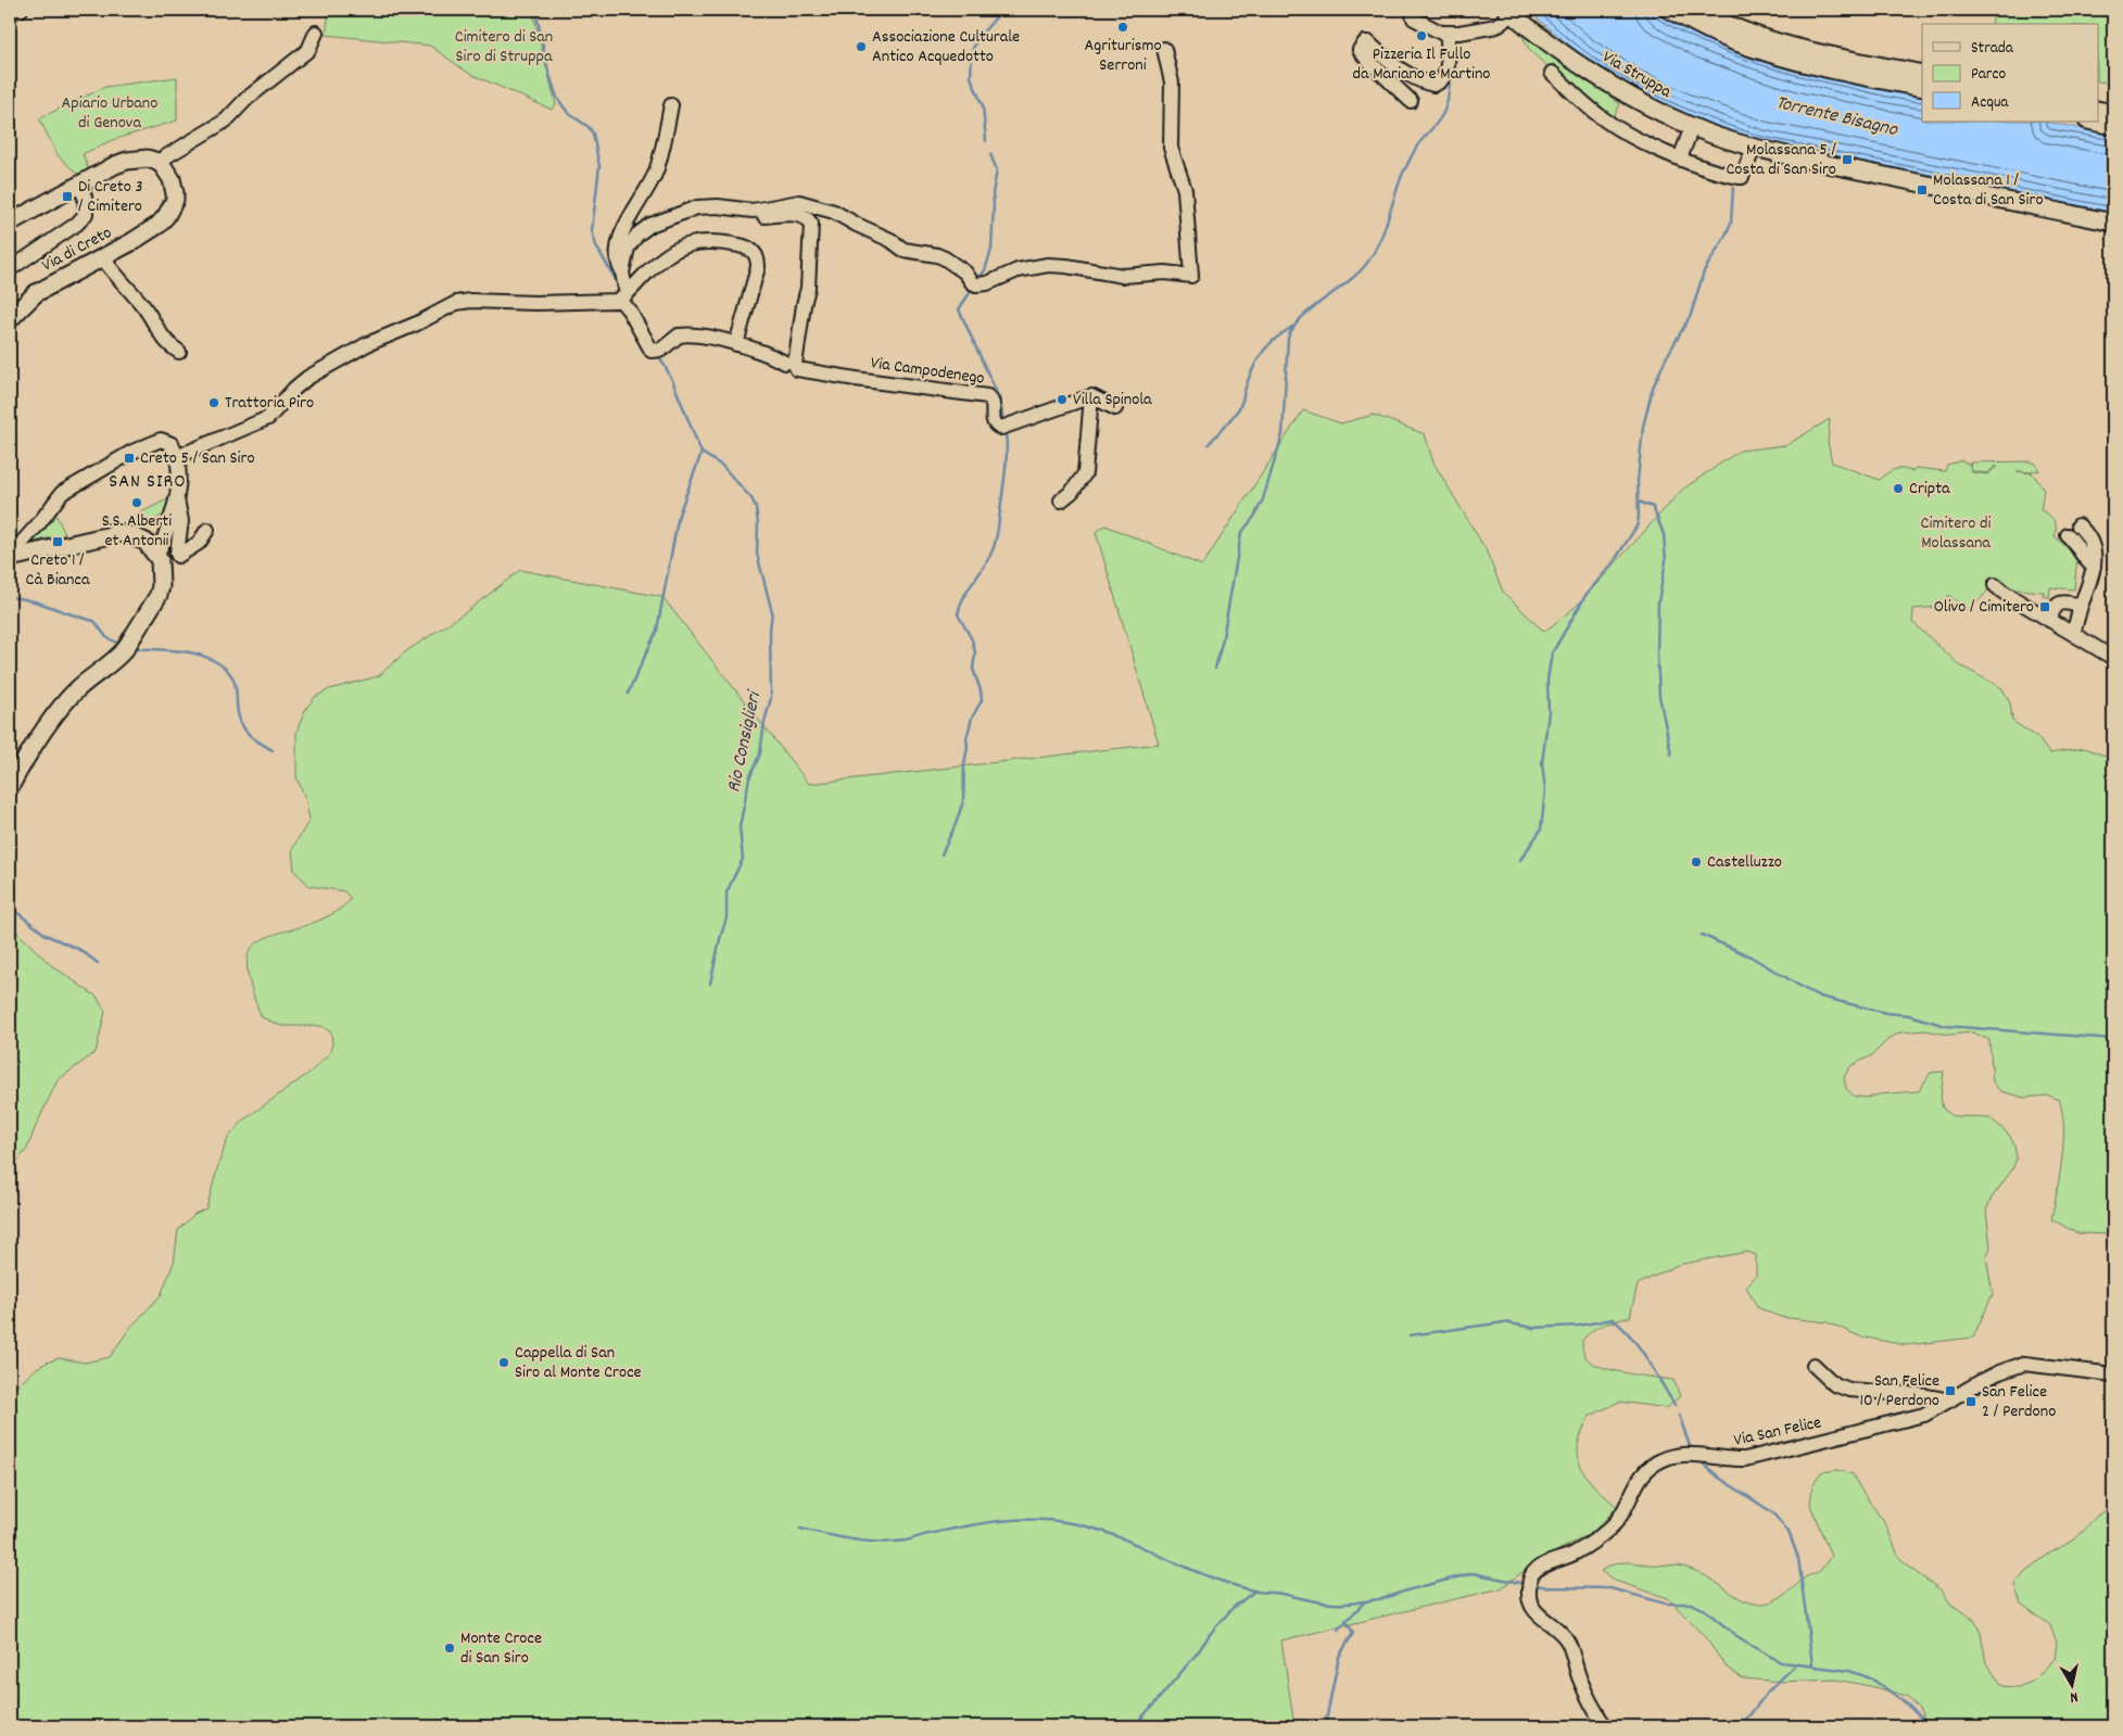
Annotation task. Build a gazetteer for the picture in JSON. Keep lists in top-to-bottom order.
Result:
{
  "streets": {
    "main road": ["Via Struppa", "Via di Creto"],
    "street": ["Via Campodenego", "Via San Felice"]
  },
  "districts": ["SAN SIRO"],
  "water": ["Torrente Bisagno", "Rio Consiglieri"],
  "parks": ["Cimitero di San Siro di Struppa", "Apiario Urbano di Genova", "Cimitero di Molassana"],
  "places": {
    "other": [
      "Agriturismo Serroni",
      "Pizzeria Il Fullo da Mariano e Martino",
      "Associazione Culturale Antico Acquedotto",
      "Villa Spinola",
      "Trattoria Piro",
      "Cripta",
      "S.S. Alberti et Antonii",
      "Castelluzzo",
      "Cappella di San Siro al Monte Croce",
      "Monte Croce di San Siro"
    ],
    "transit": [
      "Molassana 5 / Costa di San Siro",
      "Molassana 1 / Costa di San Siro",
      "Di Creto 3 / Cimitero",
      "Creto 5 / San Siro",
      "Creto 1 / Cà Bianca",
      "Olivo / Cimitero",
      "San Felice 10 / Perdono",
      "San Felice 2 / Perdono"
    ]
  },
  "legend": ["Strada", "Parco", "Acqua"],
  "north": "bottom"
}
